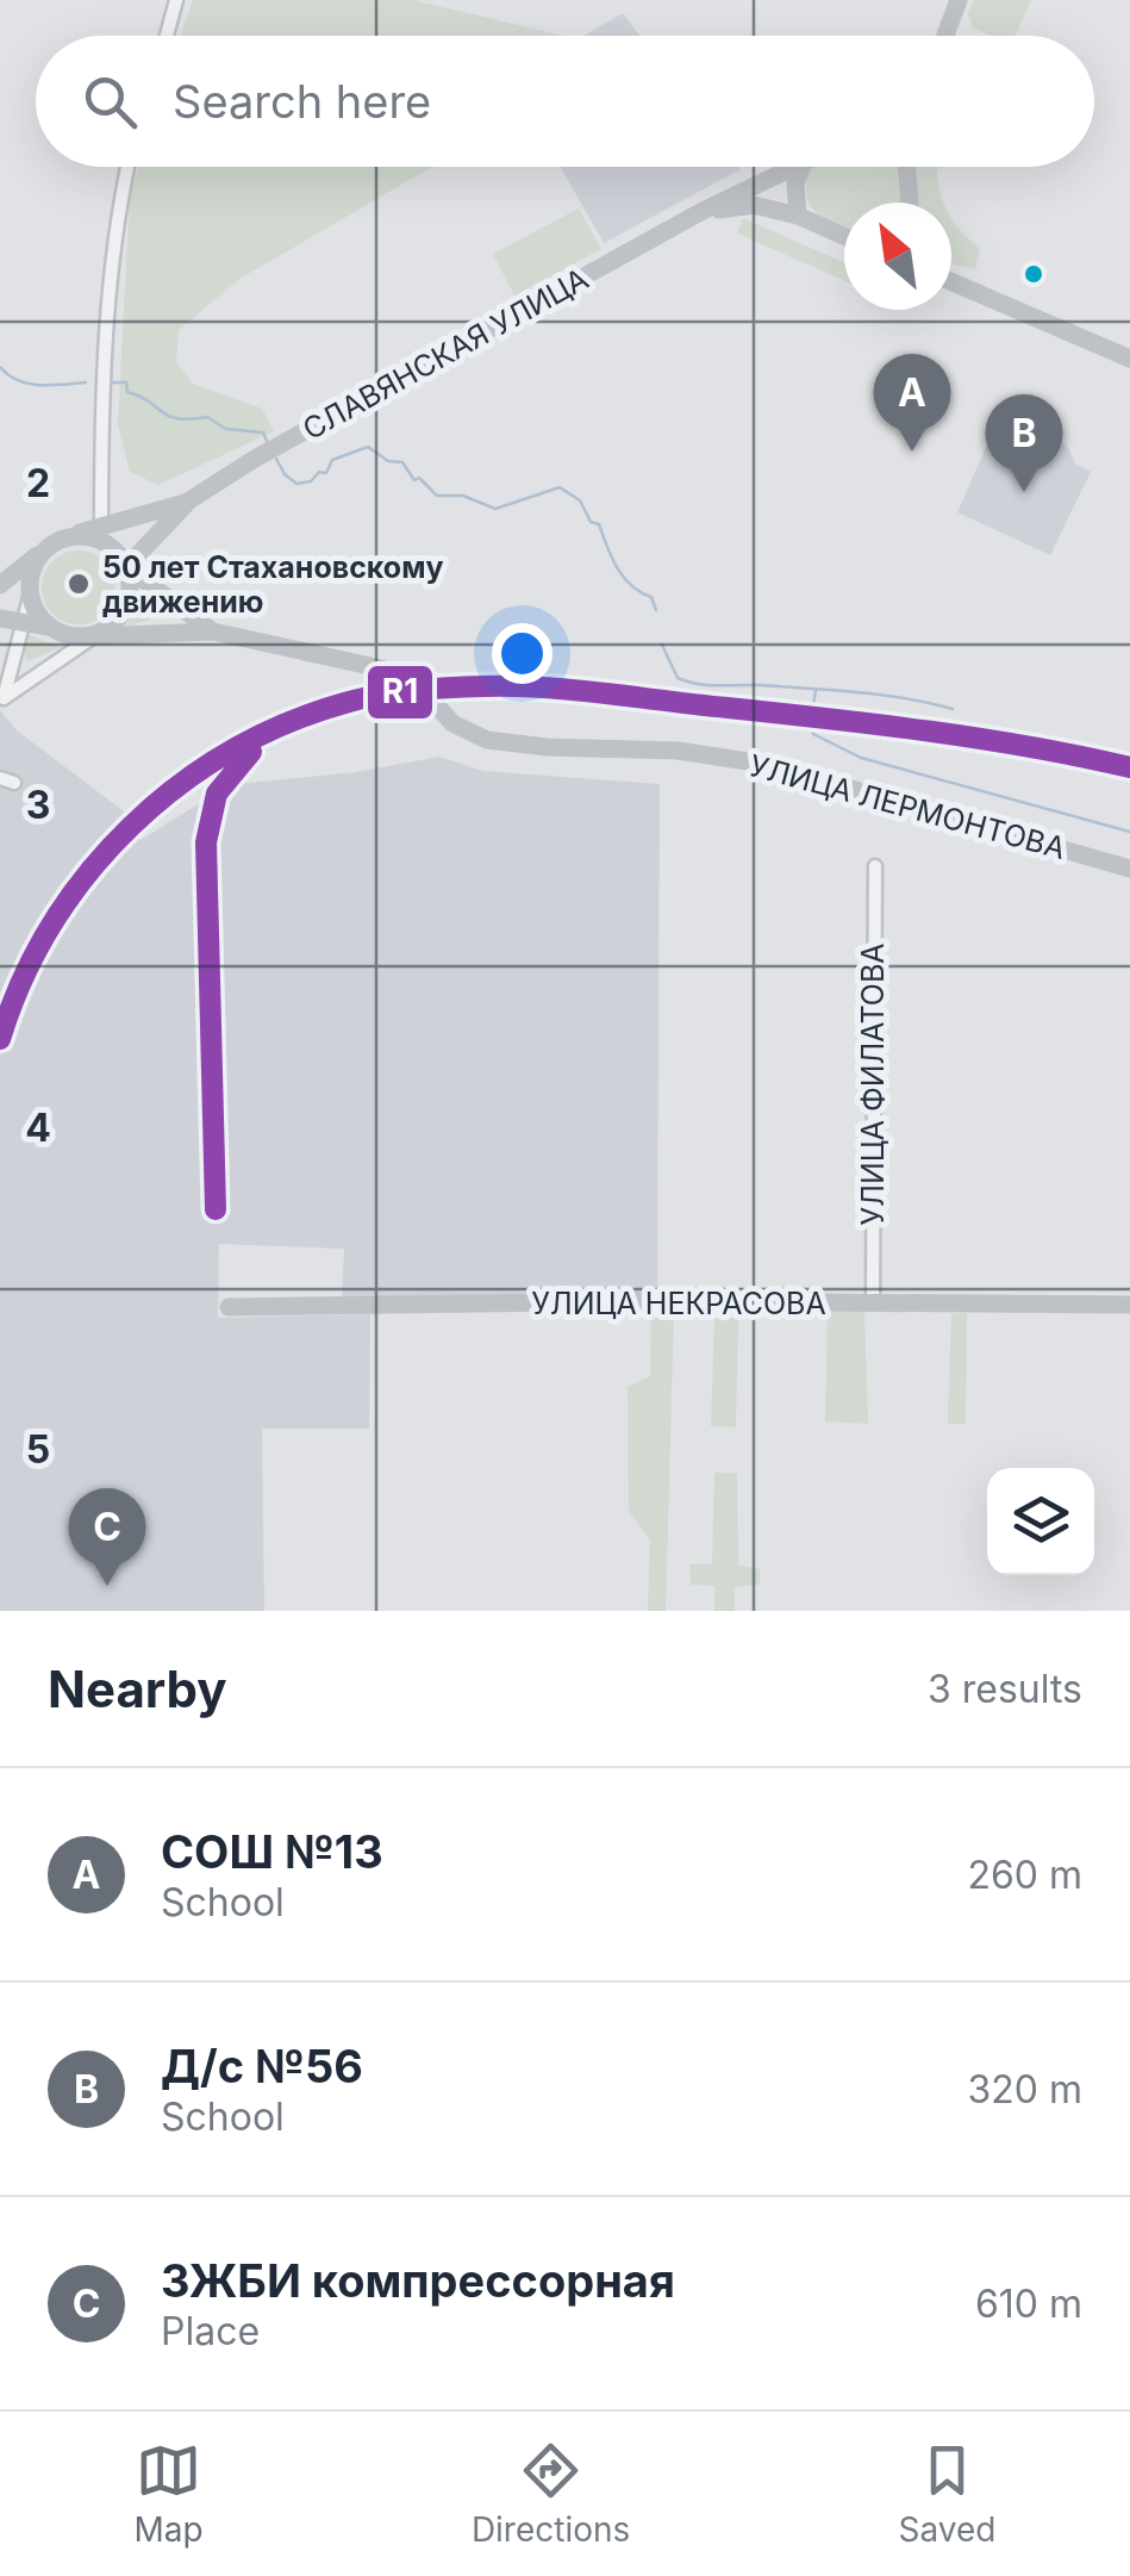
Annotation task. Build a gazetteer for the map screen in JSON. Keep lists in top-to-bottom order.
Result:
{
  "streets": {
    "main road": ["СЛАВЯНСКАЯ УЛИЦА", "УЛИЦА ЛЕРМОНТОВА", "УЛИЦА НЕКРАСОВА"],
    "street": ["УЛИЦА ФИЛАТОВА"]
  },
  "crossings": [
    ["УЛИЦА ФИЛАТОВА", "УЛИЦА НЕКРАСОВА"]
  ],
  "places": ["50 лет Стахановскому движению"],
  "lines": ["transit line R1"],
  "north": "top left",
  "page": {
    "search": "Search here",
    "pins": ["A", "B", "C"],
    "heading": ["Nearby", "3 results"],
    "list": [
      {
        "mark": "A",
        "name": "СОШ №13",
        "note": "School",
        "value": "260 m"
      },
      {
        "mark": "B",
        "name": "Д/с №56",
        "note": "School",
        "value": "320 m"
      },
      {
        "mark": "C",
        "name": "ЗЖБИ компрессорная",
        "note": "Place",
        "value": "610 m"
      }
    ],
    "nav": ["Map", "Directions", "Saved"]
  },
  "grid": {
    "rows": [
      "2",
      "3",
      "4",
      "5"
    ]
  }
}
